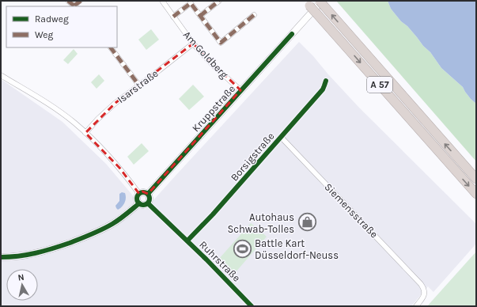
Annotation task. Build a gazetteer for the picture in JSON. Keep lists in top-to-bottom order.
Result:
{
  "streets": {
    "highway": ["A 57"],
    "street": [
      "Am Goldberg",
      "Isarstraße",
      "Kruppstraße",
      "Borsigstraße",
      "Siemensstraße",
      "Ruhrstraße"
    ]
  },
  "crossings": [
    ["Am Goldberg", "Isarstraße"],
    ["Am Goldberg", "Kruppstraße"],
    ["A 57", "Kruppstraße"],
    ["Kruppstraße", "Ruhrstraße"],
    ["Borsigstraße", "Siemensstraße"],
    ["Borsigstraße", "Ruhrstraße"]
  ],
  "places": {
    "shop": ["Autohaus Schwab-Tolles"],
    "sports": ["Battle Kart Düsseldorf-Neuss"]
  },
  "legend": ["Radweg", "Weg"],
  "north": "top"
}
